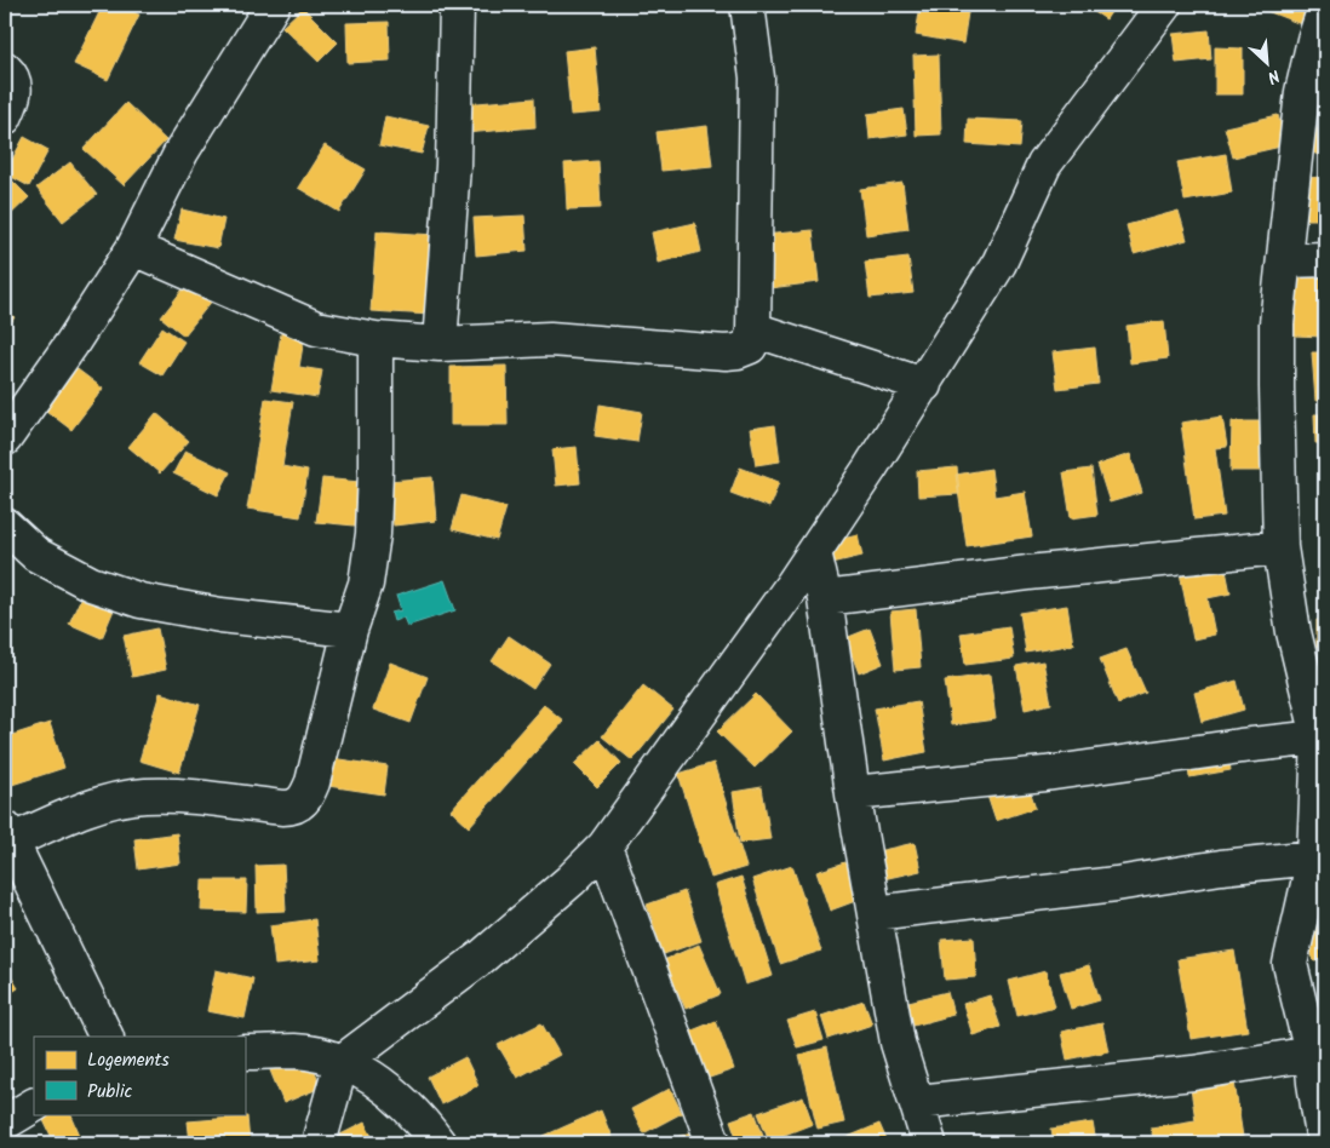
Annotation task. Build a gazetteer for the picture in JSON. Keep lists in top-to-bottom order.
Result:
{
  "legend": ["Logements", "Public"],
  "north": "bottom right"
}
